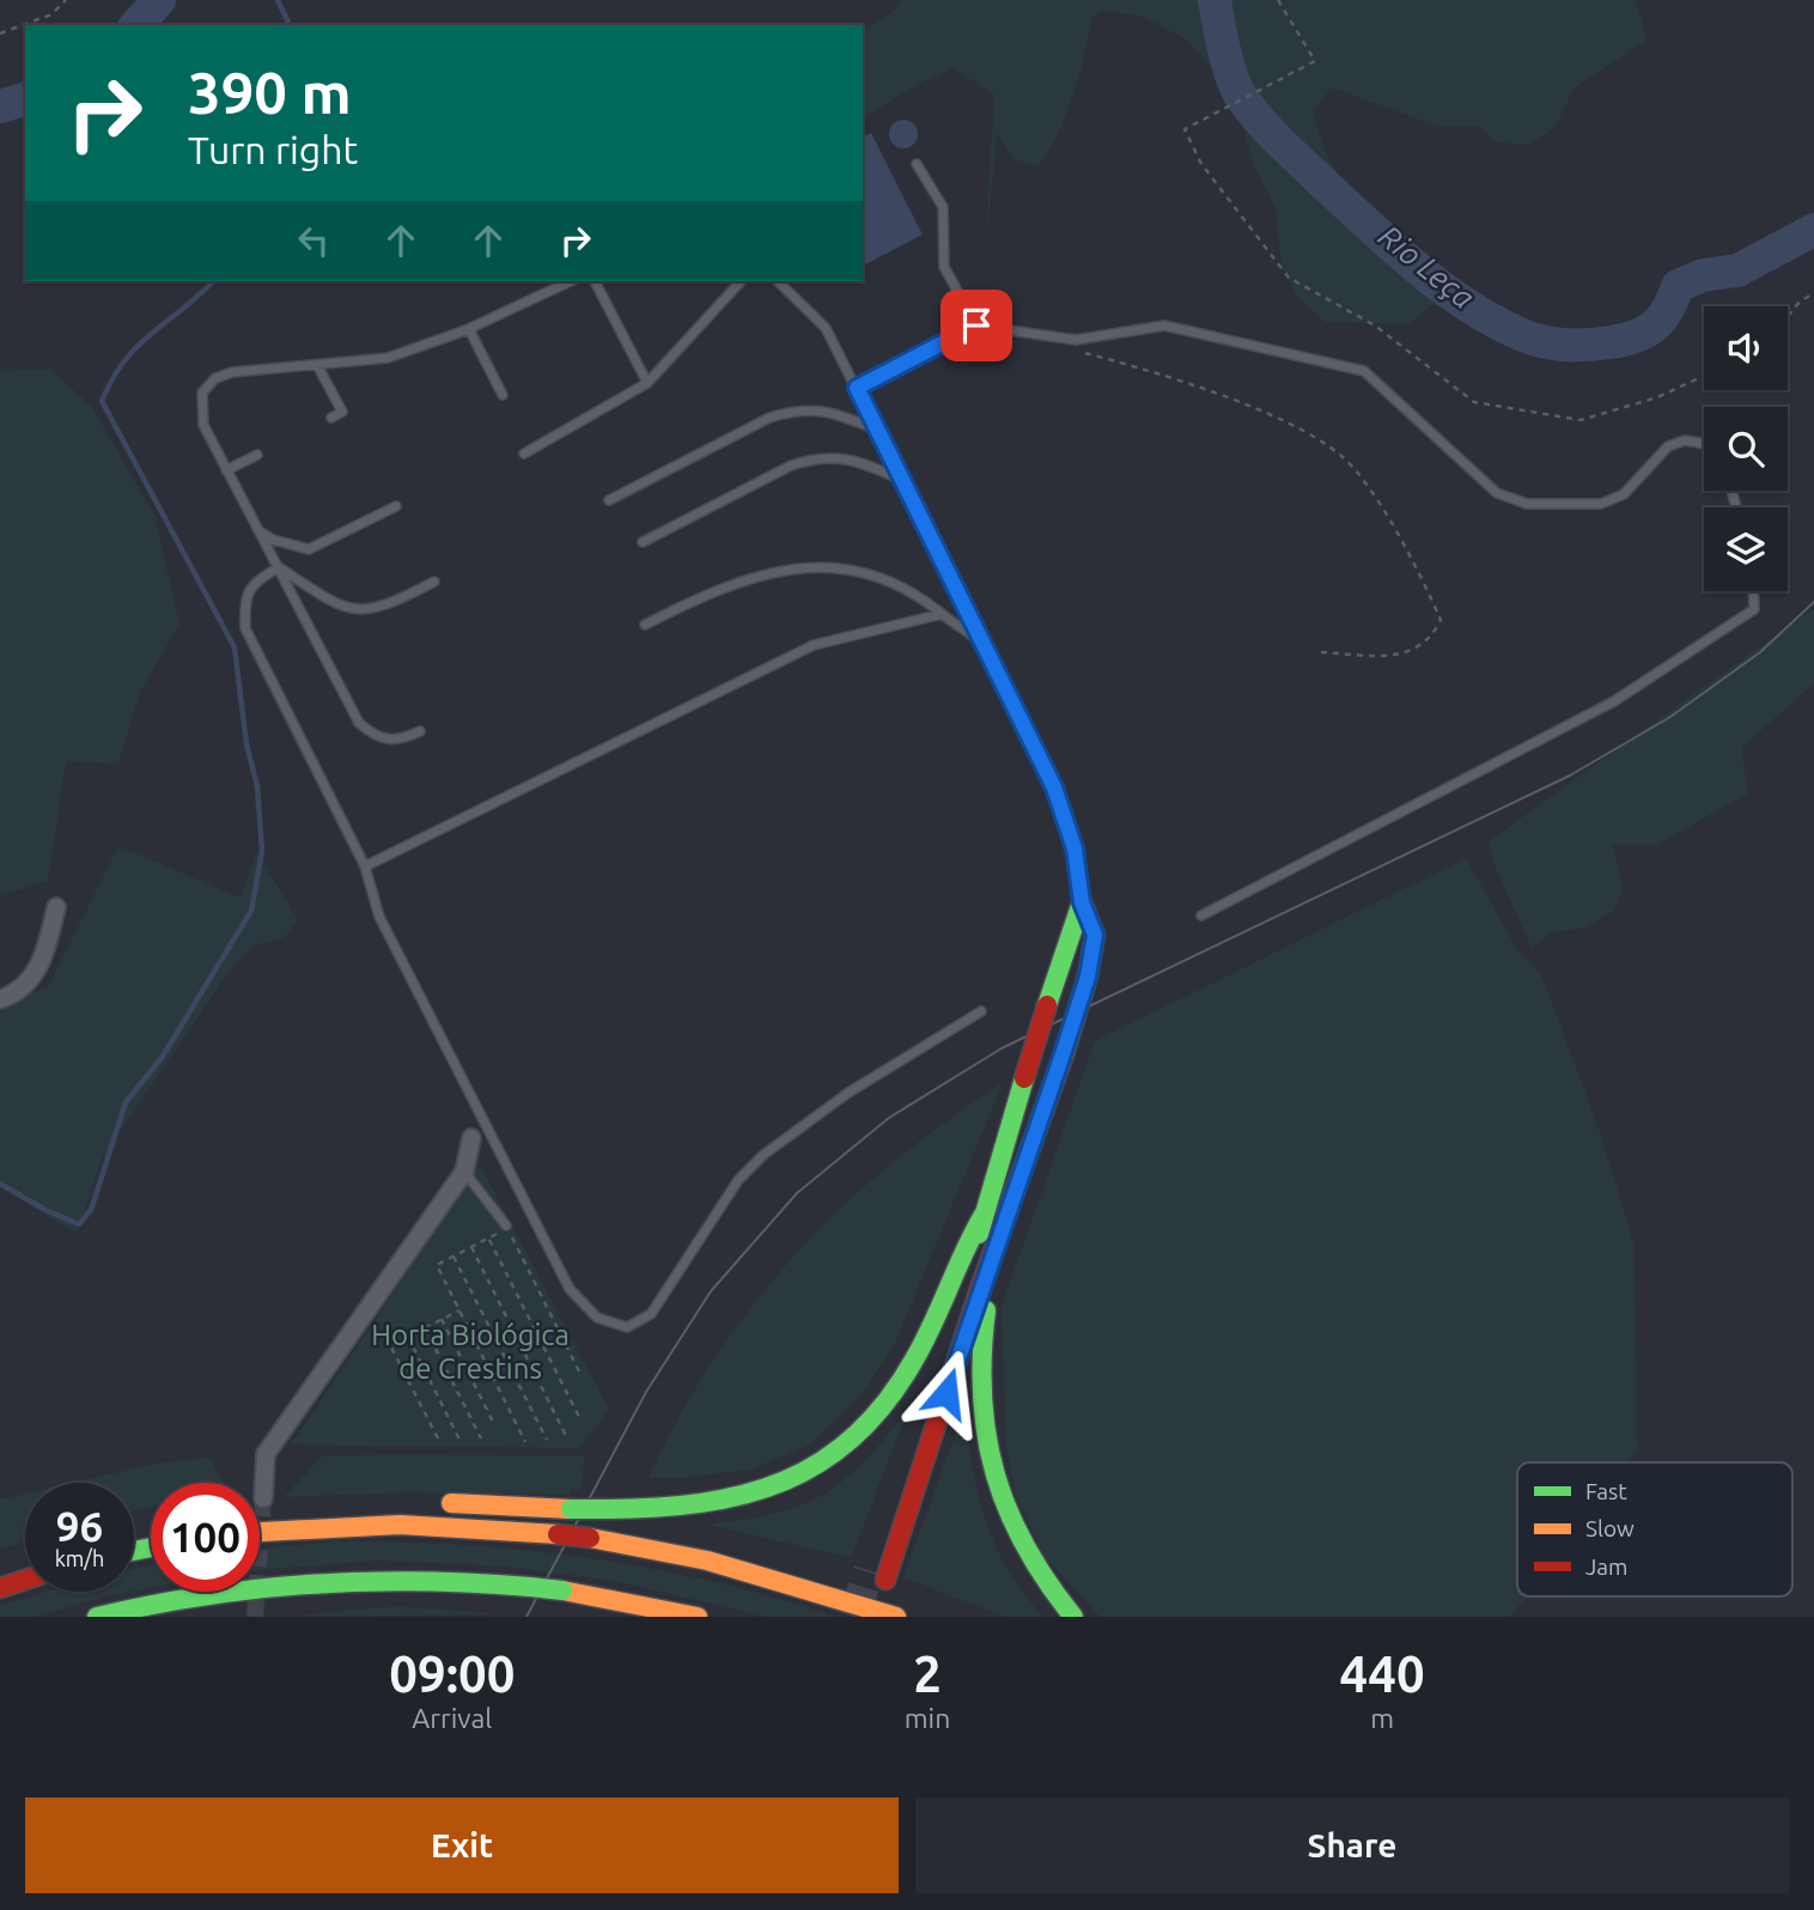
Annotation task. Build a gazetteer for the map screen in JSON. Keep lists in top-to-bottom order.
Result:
{
  "water": ["Rio Leça"],
  "parks": ["Horta Biológica de Crestins"],
  "legend": ["Fast", "Slow", "Jam"],
  "page": {
    "turn": ["390 m", "Turn right"],
    "speed": "96 km/h",
    "limit": "100",
    "eta": [
      "09:00",
      "Arrival",
      "2",
      "min",
      "440",
      "m"
    ],
    "buttons": ["Exit", "Share"]
  }
}
